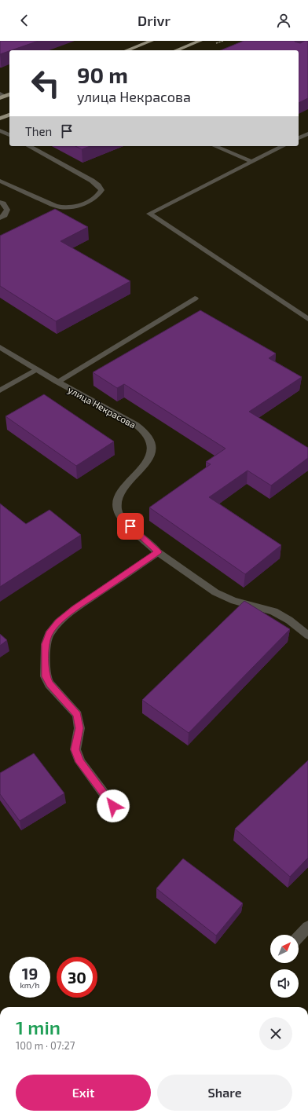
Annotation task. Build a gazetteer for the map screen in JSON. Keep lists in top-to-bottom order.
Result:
{
  "streets": {
    "street": ["улица Некрасова"]
  },
  "north": "top right",
  "page": {
    "header": "Drivr",
    "turn": ["90 m", "улица Некрасова"],
    "then": "Then",
    "speed": "19 km/h",
    "limit": "30",
    "heading": ["1 min", "100 m · 07:27"],
    "buttons": ["Exit", "Share"]
  }
}
